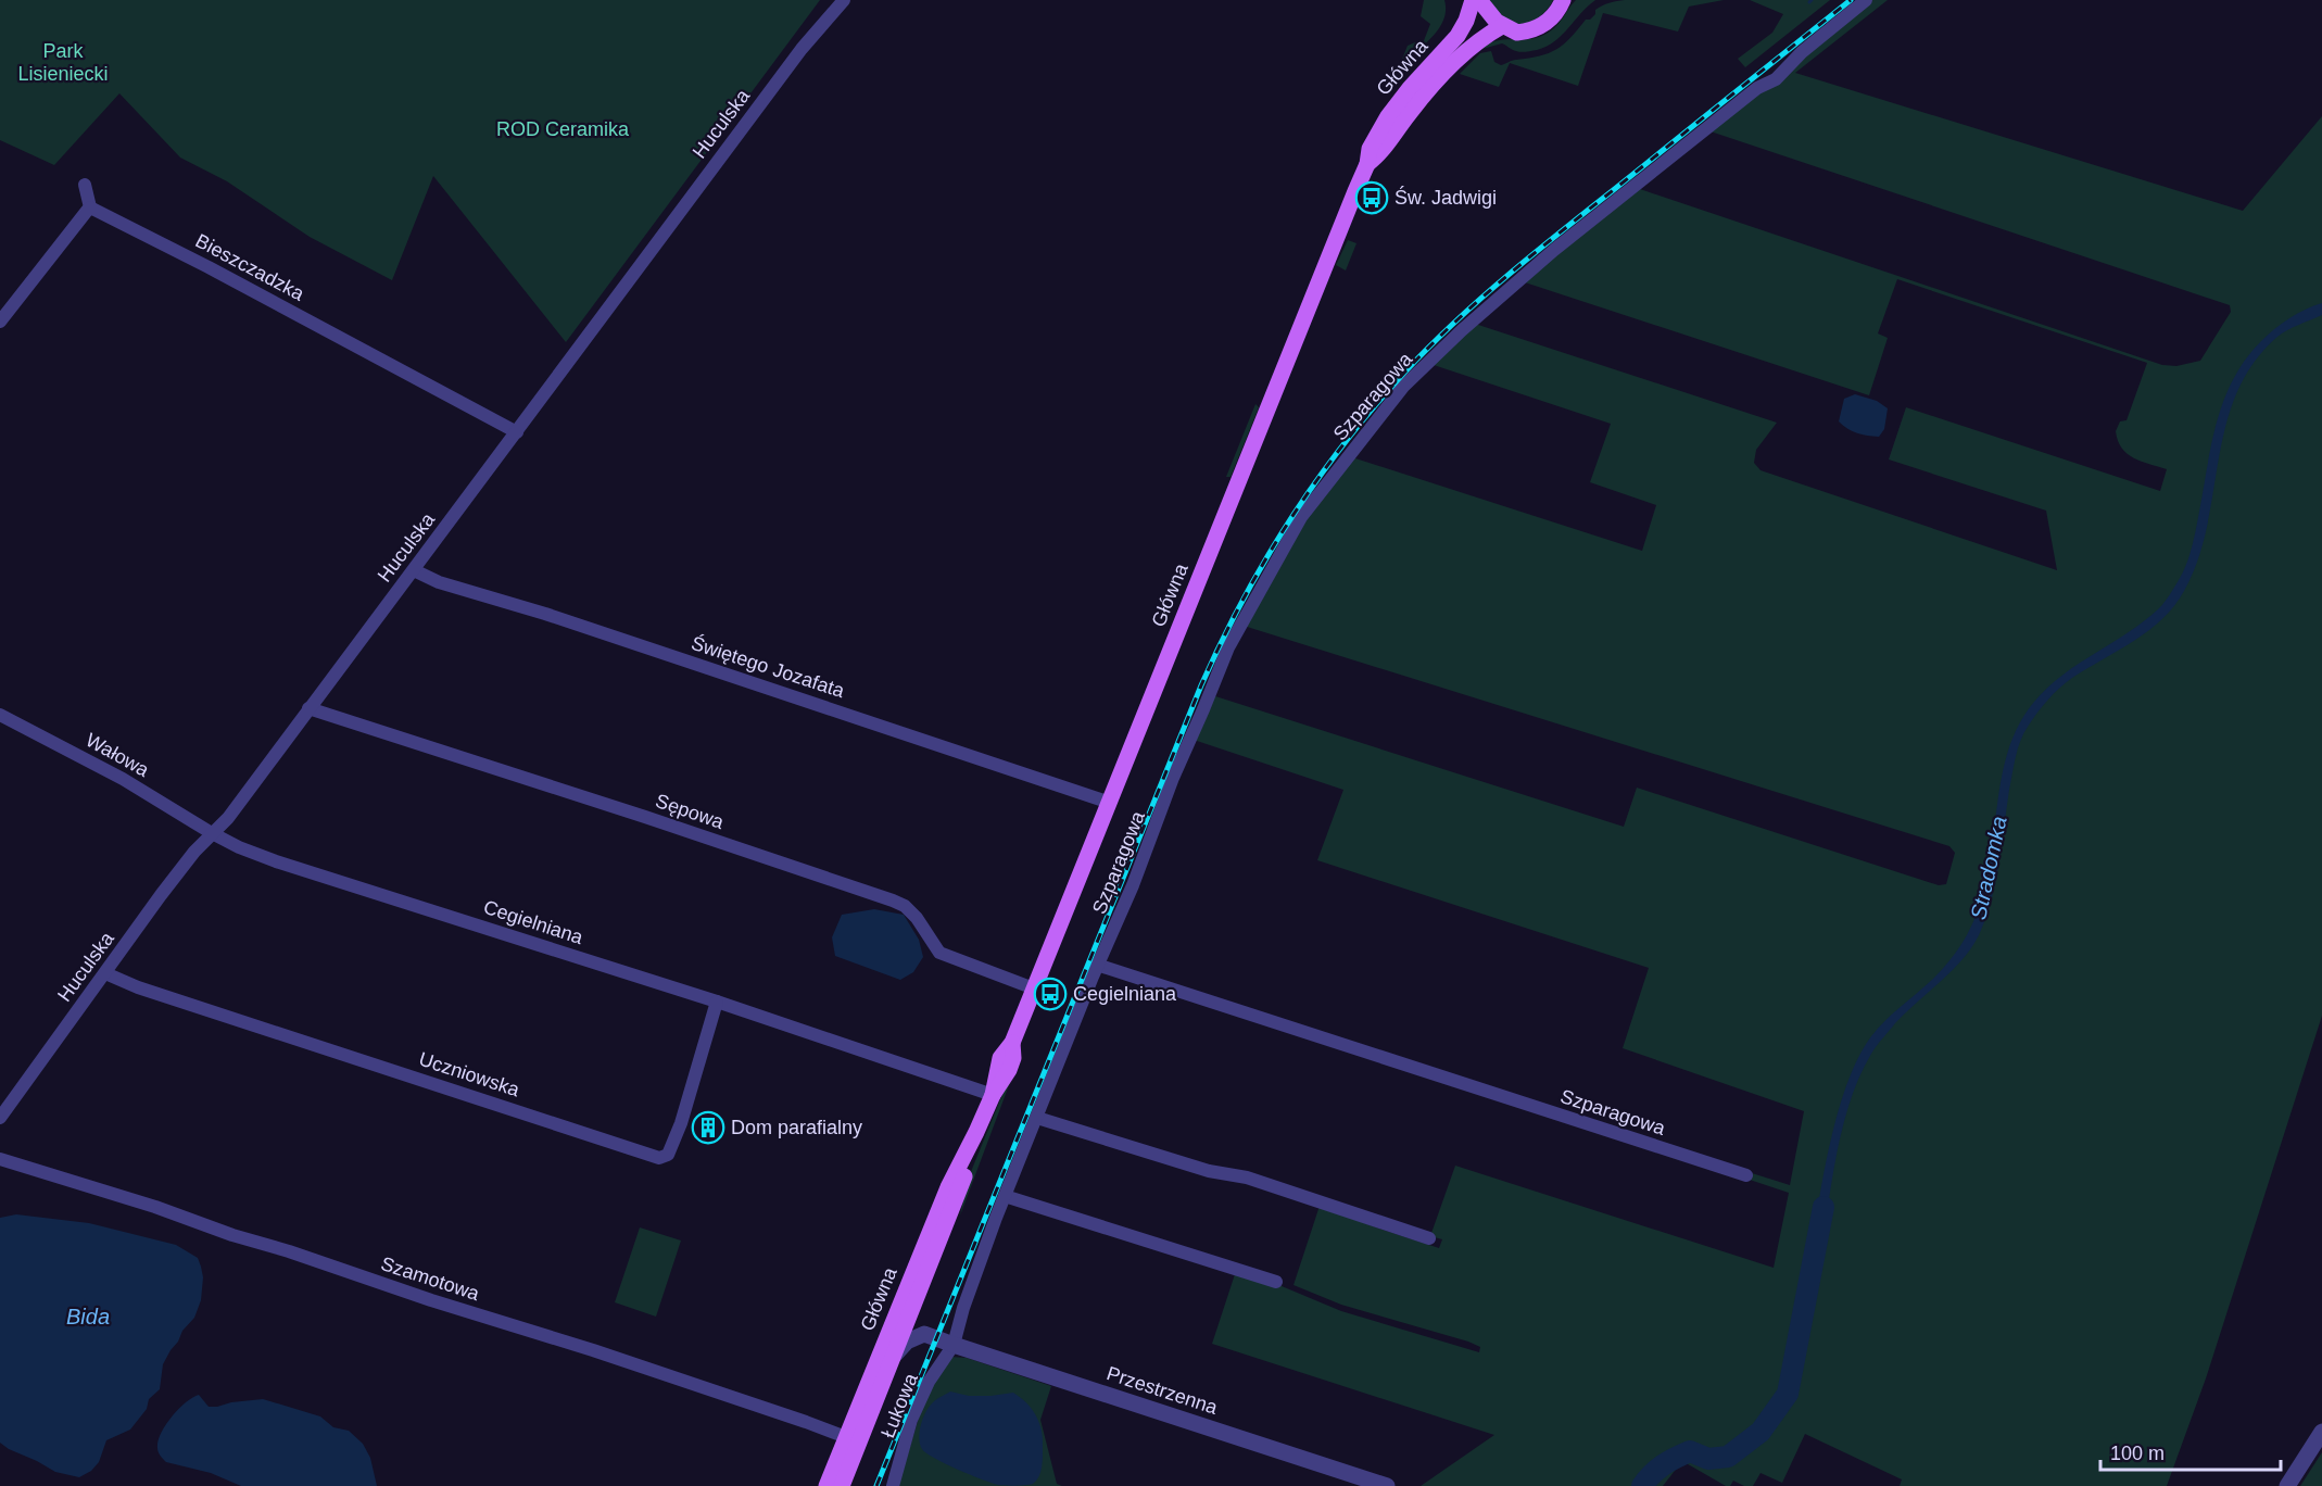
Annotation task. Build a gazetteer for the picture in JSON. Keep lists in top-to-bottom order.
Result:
{
  "streets": {
    "main road": ["Główna"],
    "street": [
      "Huculska",
      "Bieszczadzka",
      "Szparagowa",
      "Świętego Jozafata",
      "Wałowa",
      "Sępowa",
      "Cegielniana",
      "Uczniowska",
      "Szamotowa",
      "Przestrzenna",
      "Łukowa"
    ]
  },
  "crossings": [
    ["Główna", "Świętego Jozafata"],
    ["Główna", "Sępowa"],
    ["Główna", "Cegielniana"],
    ["Główna", "Szamotowa"],
    ["Huculska", "Bieszczadzka"],
    ["Huculska", "Świętego Jozafata"],
    ["Huculska", "Wałowa"],
    ["Huculska", "Sępowa"],
    ["Huculska", "Cegielniana"],
    ["Huculska", "Uczniowska"],
    ["Szparagowa", "Przestrzenna"],
    ["Szparagowa", "Łukowa"],
    ["Wałowa", "Cegielniana"],
    ["Cegielniana", "Uczniowska"],
    ["Przestrzenna", "Łukowa"]
  ],
  "water": ["Stradomka", "Bida"],
  "parks": ["Park Lisieniecki", "ROD Ceramika"],
  "places": {
    "bus stop": ["Św. Jadwigi", "Cegielniana"],
    "building": ["Dom parafialny"]
  },
  "scale_bar": "100 m"
}
